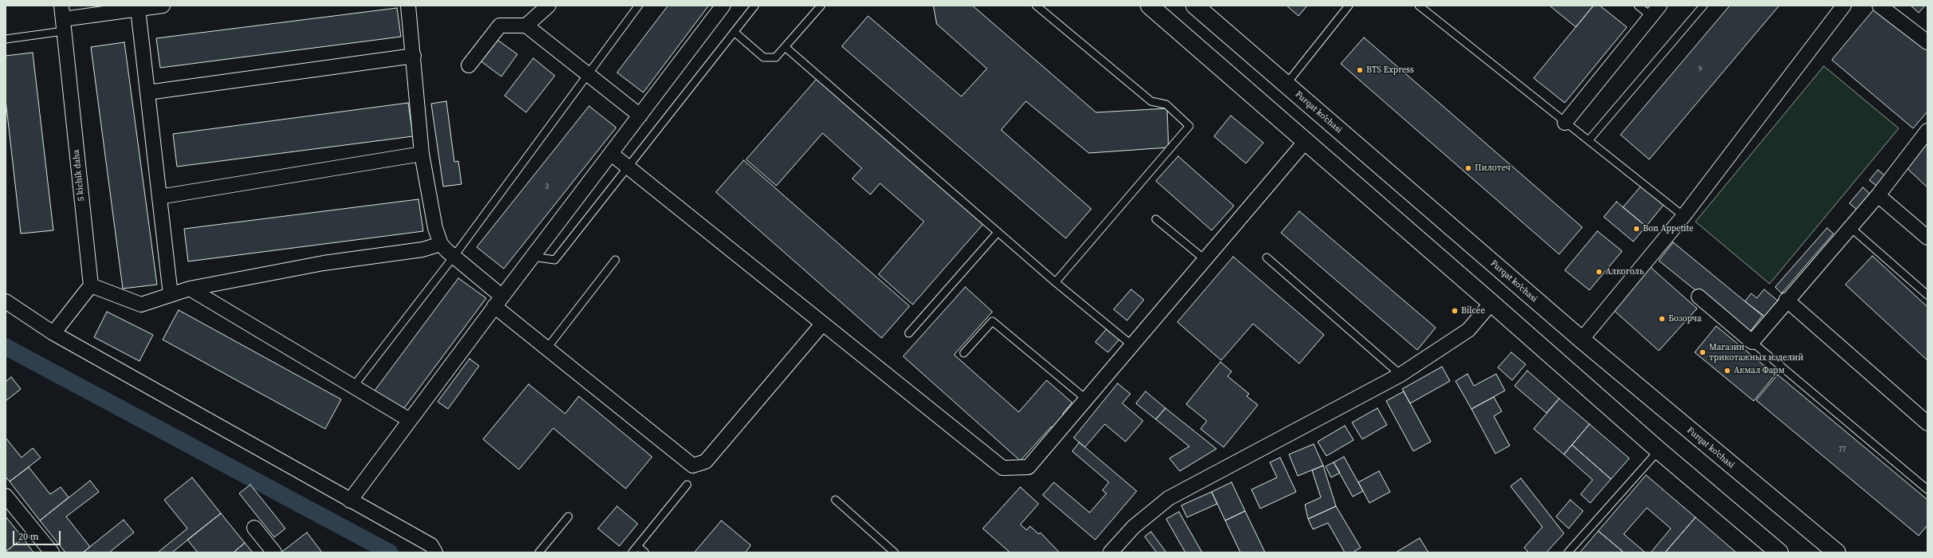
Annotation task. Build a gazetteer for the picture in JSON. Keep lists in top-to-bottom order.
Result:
{
  "streets": {
    "main road": ["Furqat ko'chasi"],
    "street": ["5 kichik daha"]
  },
  "places": [
    "BTS Express",
    "Пилотеч",
    "Bon Appetite",
    "Алкоголь",
    "Bilcee",
    "Бозорча",
    "Магазин трикотажных изделий",
    "Акмал Фарм"
  ],
  "house_numbers": ["9", "3", "77"],
  "scale_bar": "20 m"
}
